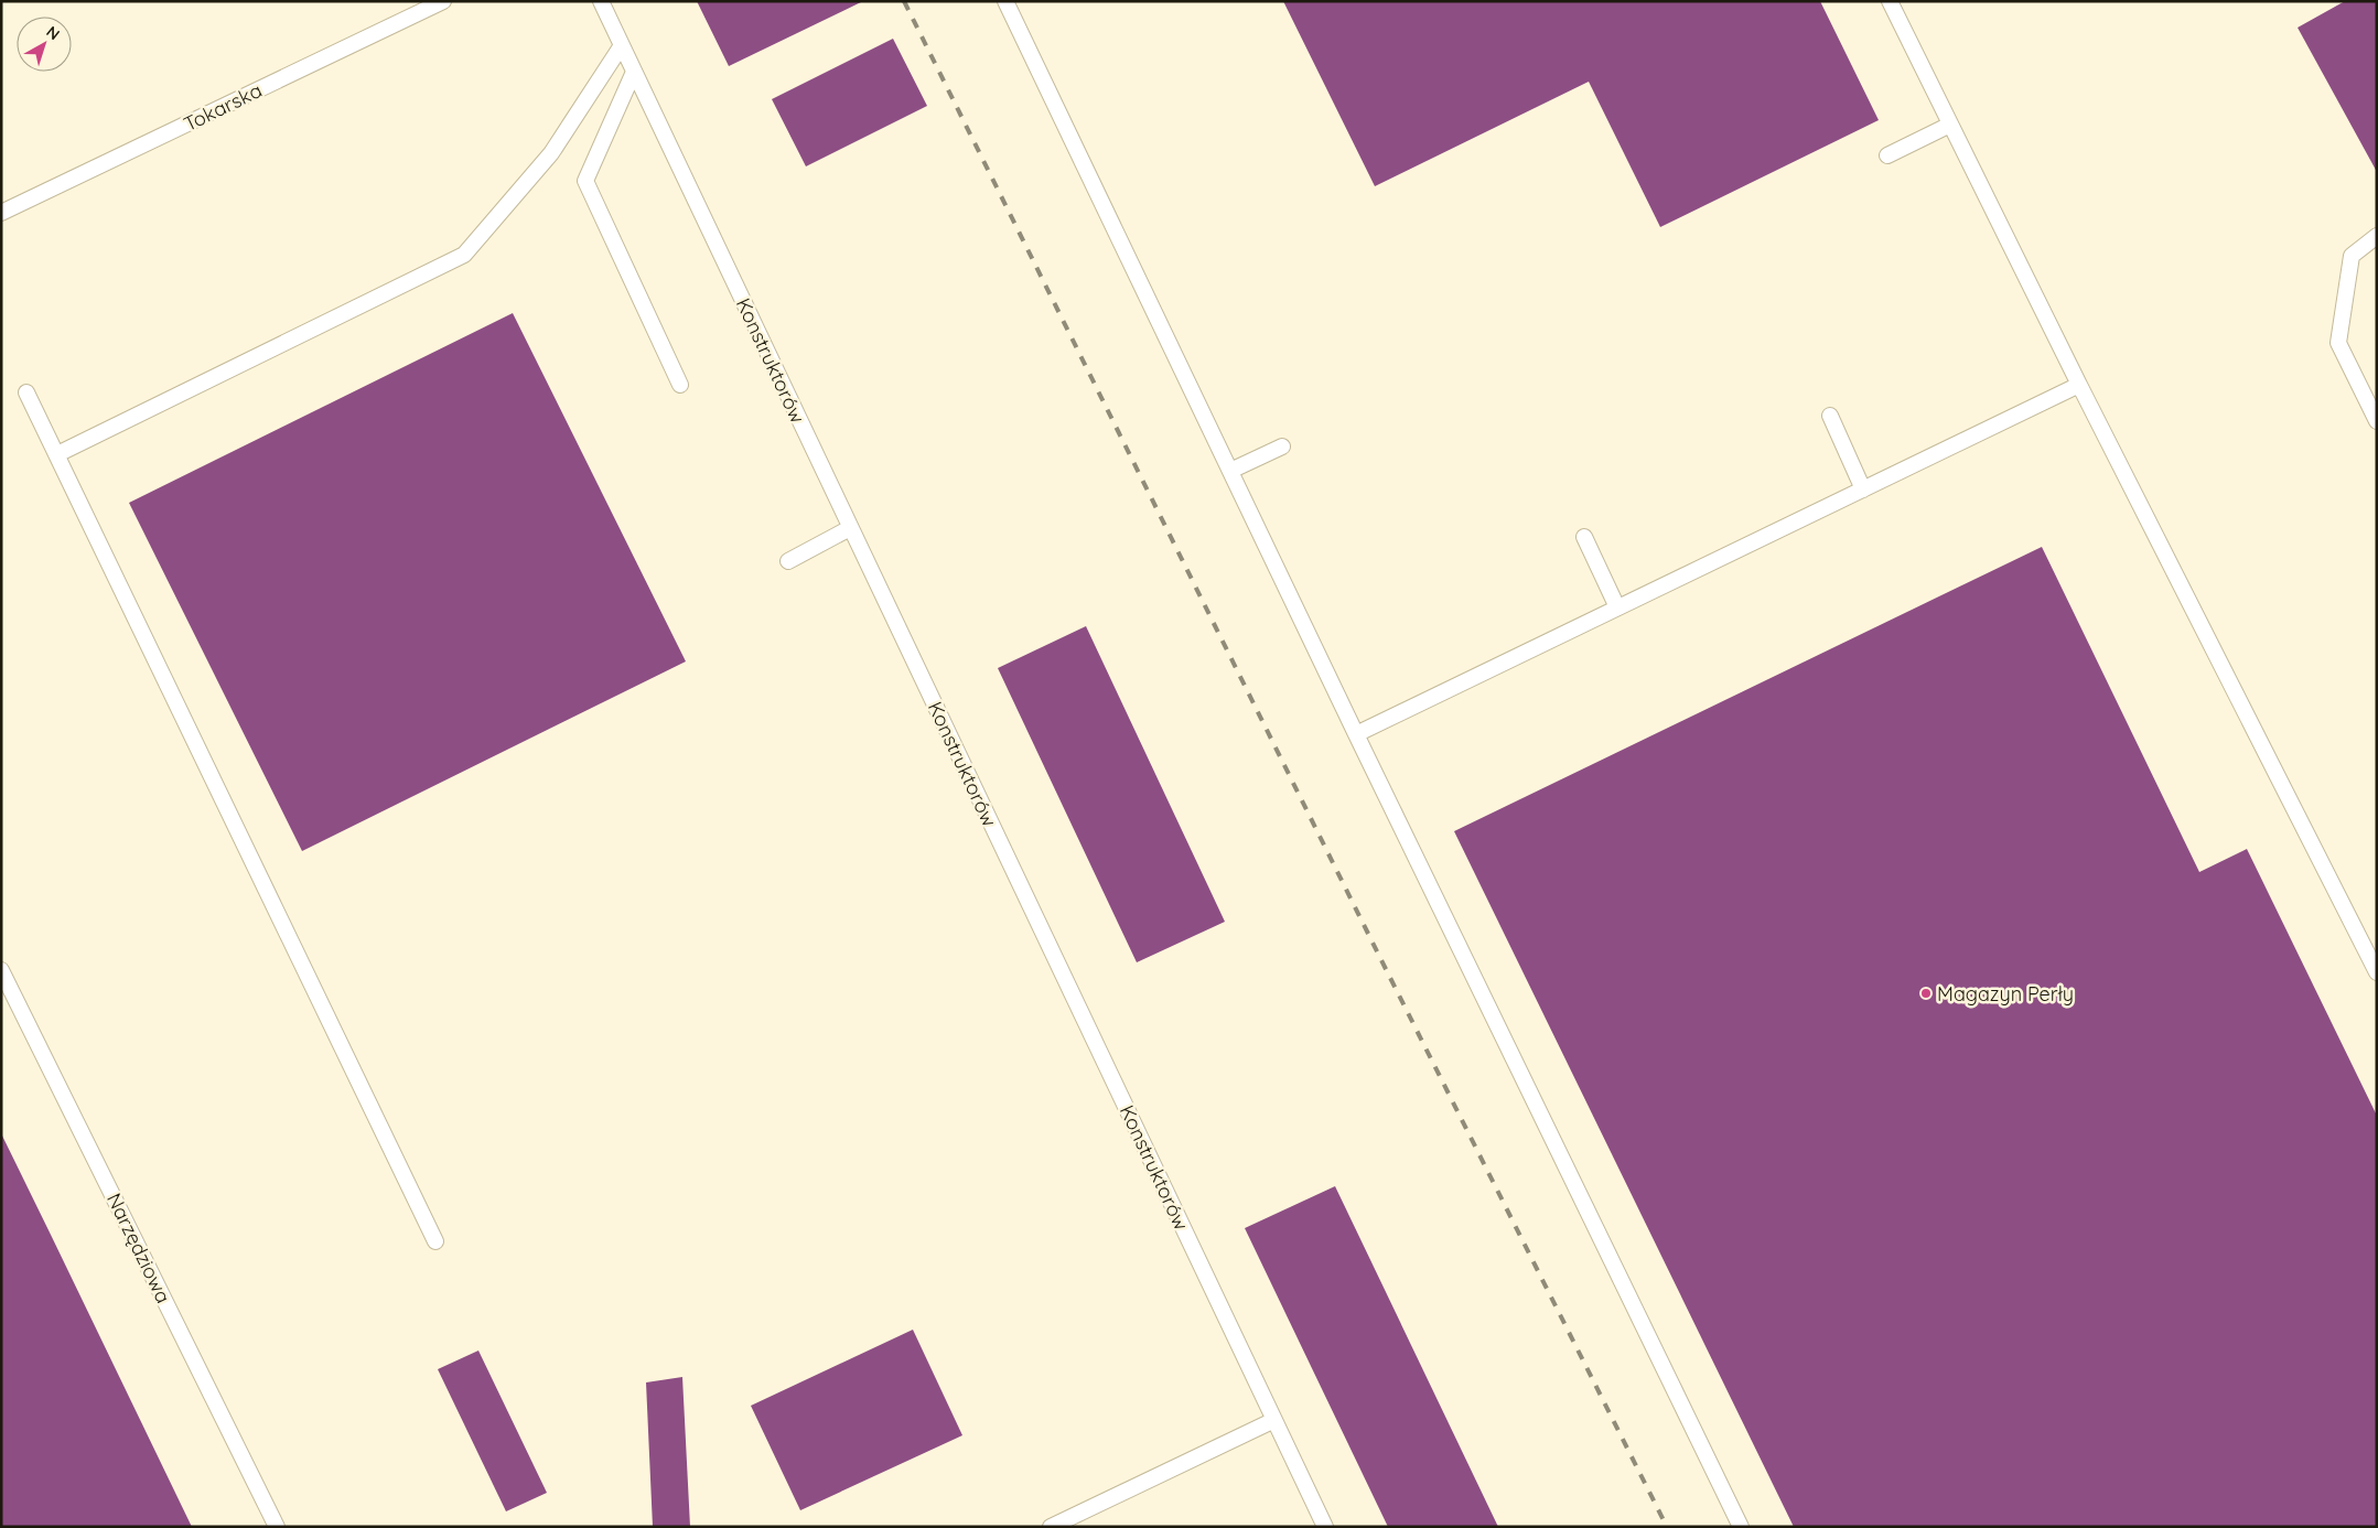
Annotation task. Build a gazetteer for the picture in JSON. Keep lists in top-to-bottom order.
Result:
{
  "streets": {
    "lane": ["Tokarska", "Konstruktorów", "Narzędziowa"]
  },
  "places": ["Magazyn Perły"],
  "north": "top right"
}
